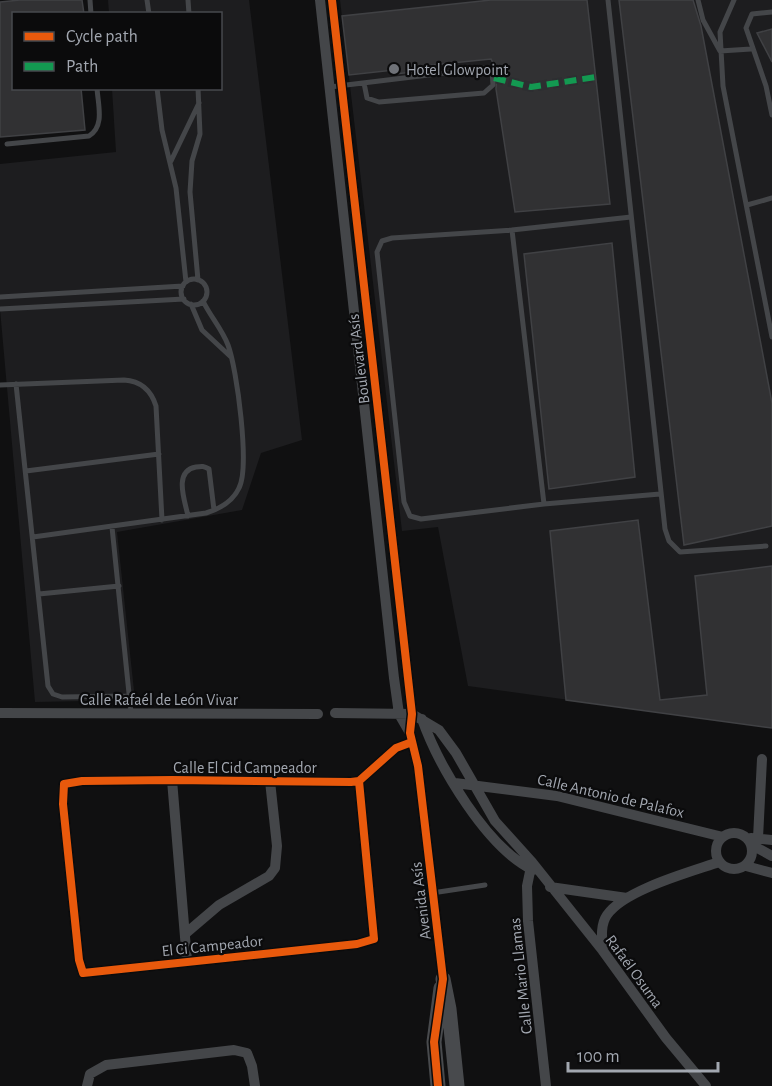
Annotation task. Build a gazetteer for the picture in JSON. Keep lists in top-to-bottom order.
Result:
{
  "streets": {
    "street": [
      "Boulevard Asís",
      "Calle Rafaél de León Vivar",
      "Calle El Cid Campeador",
      "Calle Antonio de Palafox",
      "Avenida Asís",
      "El Ci Campeador",
      "Rafaél Osuma",
      "Calle Mario Llamas"
    ]
  },
  "crossings": [
    ["Boulevard Asís", "Avenida Asís"],
    ["Boulevard Asís", "Rafaél Osuma"],
    ["Calle El Cid Campeador", "El Ci Campeador"],
    ["Calle Antonio de Palafox", "Rafaél Osuma"],
    ["Avenida Asís", "Rafaél Osuma"],
    ["Rafaél Osuma", "Calle Mario Llamas"]
  ],
  "places": ["Hotel Glowpoint"],
  "legend": ["Cycle path", "Path"],
  "scale_bar": "100 m"
}
